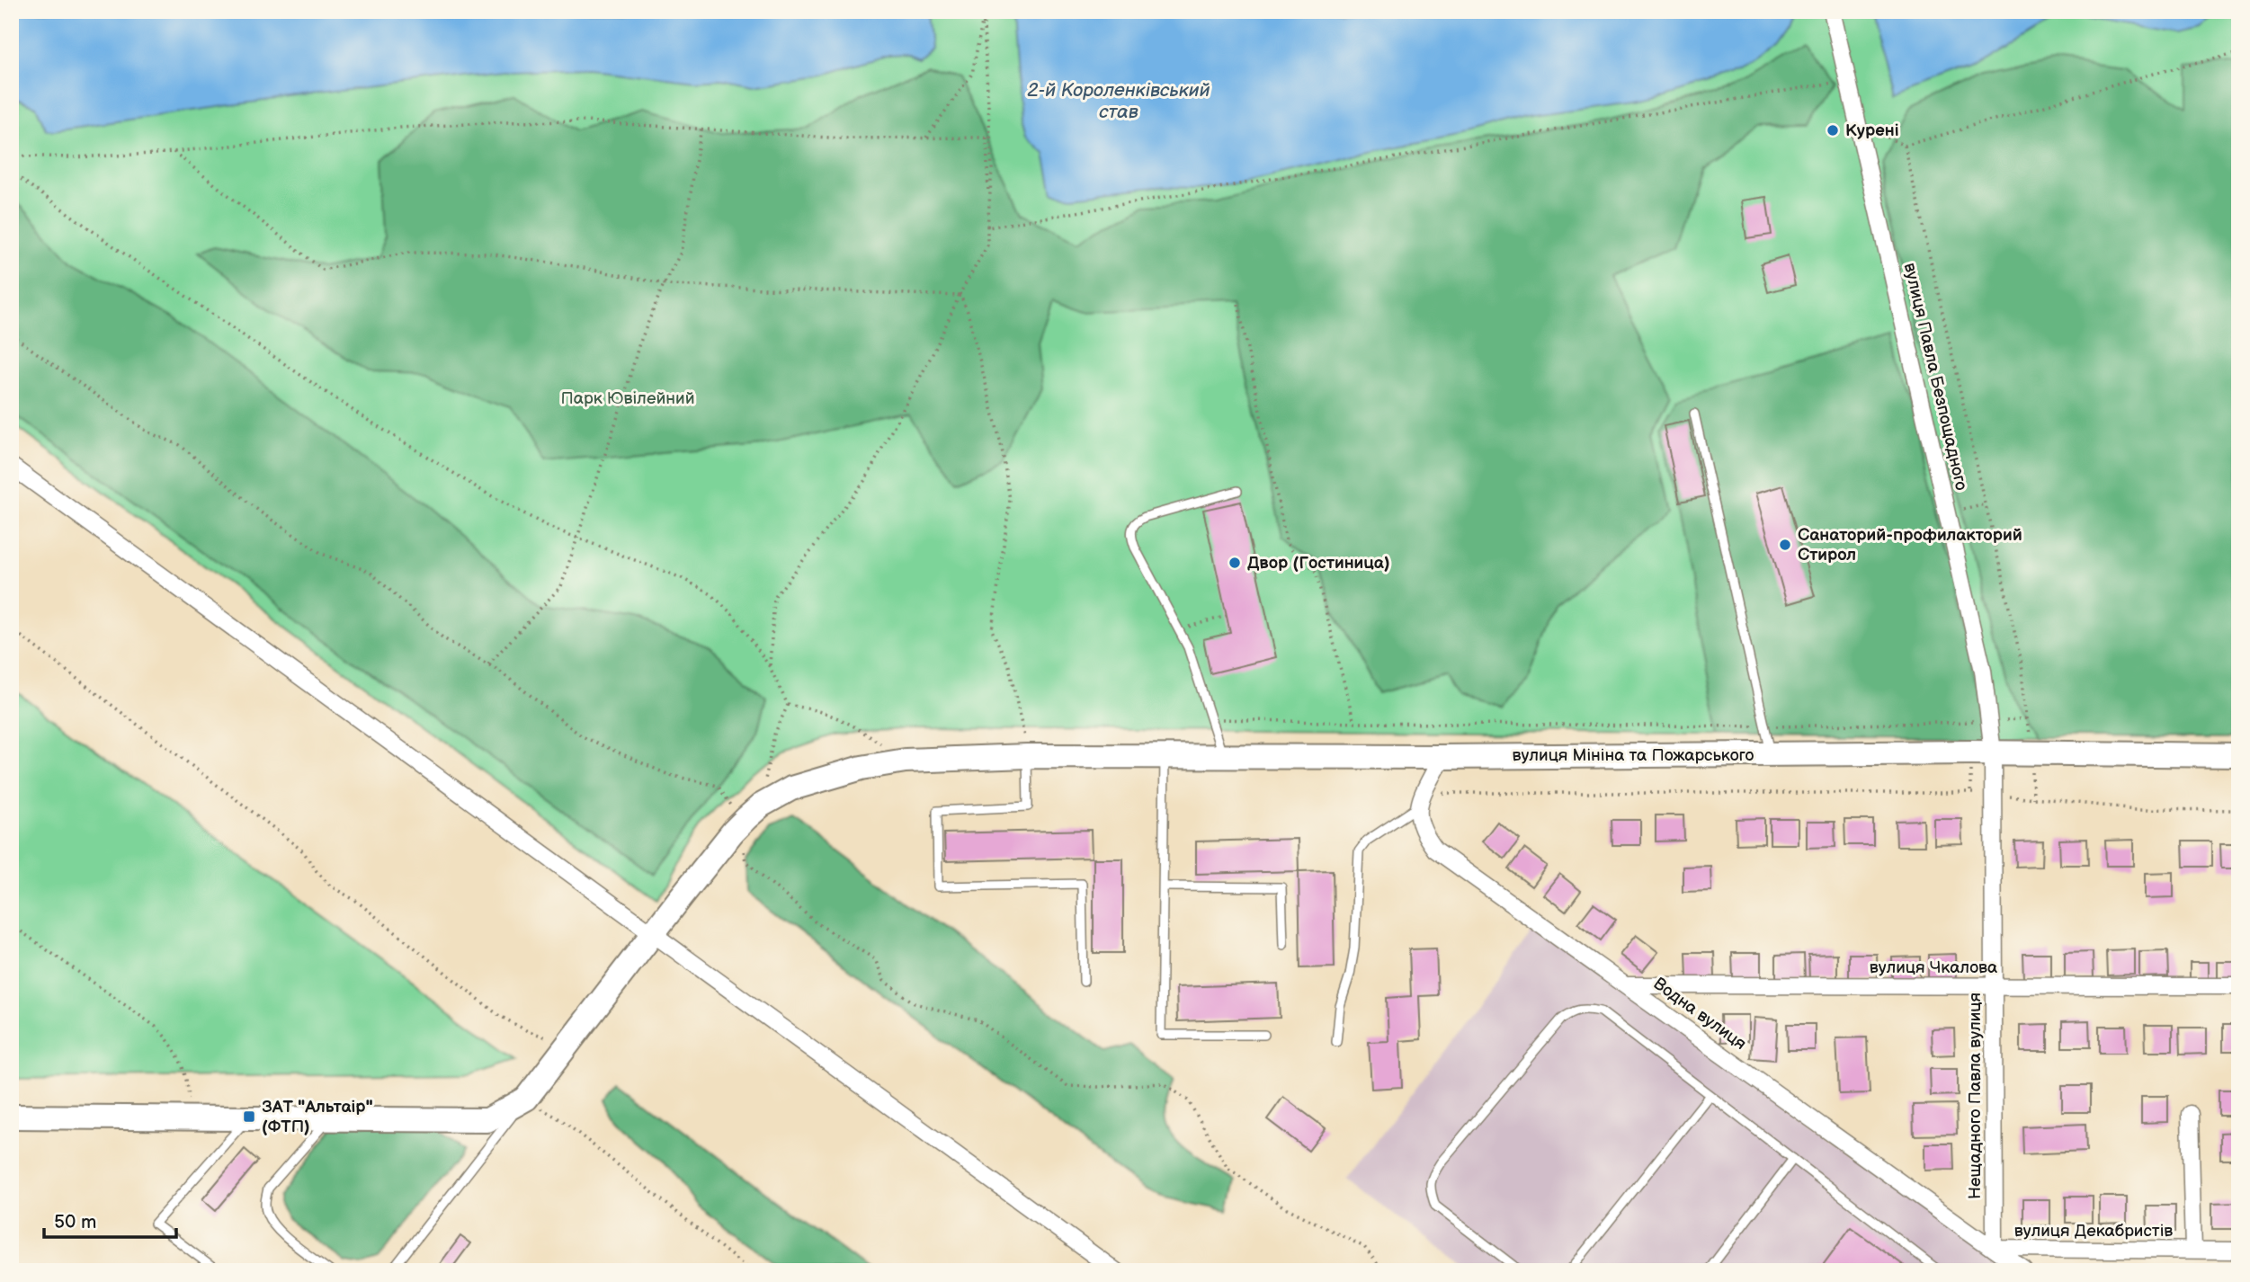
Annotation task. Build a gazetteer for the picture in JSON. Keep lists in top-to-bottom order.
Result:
{
  "streets": {
    "street": [
      "вулиця Павла Безпощадного",
      "вулиця Мініна та Пожарського",
      "вулиця Чкалова",
      "Водна вулиця",
      "Нещадного Павла вулиця",
      "вулиця Декабристів"
    ]
  },
  "crossings": [
    ["вулиця Павла Безпощадного", "вулиця Мініна та Пожарського"],
    ["вулиця Павла Безпощадного", "Нещадного Павла вулиця"],
    ["вулиця Мініна та Пожарського", "Нещадного Павла вулиця"],
    ["вулиця Чкалова", "Водна вулиця"],
    ["вулиця Чкалова", "Нещадного Павла вулиця"],
    ["Водна вулиця", "Нещадного Павла вулиця"],
    ["Водна вулиця", "вулиця Декабристів"],
    ["Нещадного Павла вулиця", "вулиця Декабристів"]
  ],
  "water": ["2-й Короленківський став"],
  "parks": ["Парк Ювілейний"],
  "places": {
    "other": ["Курені", "Санаторий-профилакторий Стирол", "Двор (Гостиница)"],
    "transit": ["ЗАТ \"Альтаір\" (ФТП)"]
  },
  "scale_bar": "50 m"
}
